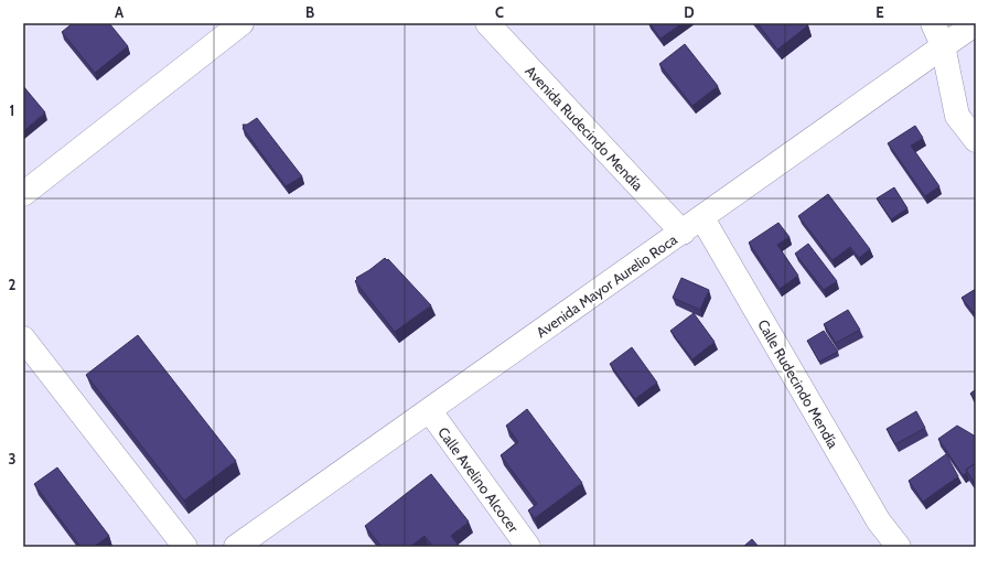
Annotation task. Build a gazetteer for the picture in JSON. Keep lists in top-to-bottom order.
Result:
{
  "streets": {
    "street": [
      "Avenida Rudecindo Mendía",
      "Avenida Mayor Aurelio Roca",
      "Calle Rudecindo Mendía",
      "Calle Avelino Alcocer"
    ]
  },
  "crossings": [
    ["Avenida Rudecindo Mendía", "Avenida Mayor Aurelio Roca"],
    ["Avenida Mayor Aurelio Roca", "Calle Rudecindo Mendía"],
    ["Avenida Mayor Aurelio Roca", "Calle Avelino Alcocer"]
  ],
  "grid": {
    "columns": [
      "A",
      "B",
      "C",
      "D",
      "E"
    ],
    "rows": ["1", "2", "3"]
  }
}
